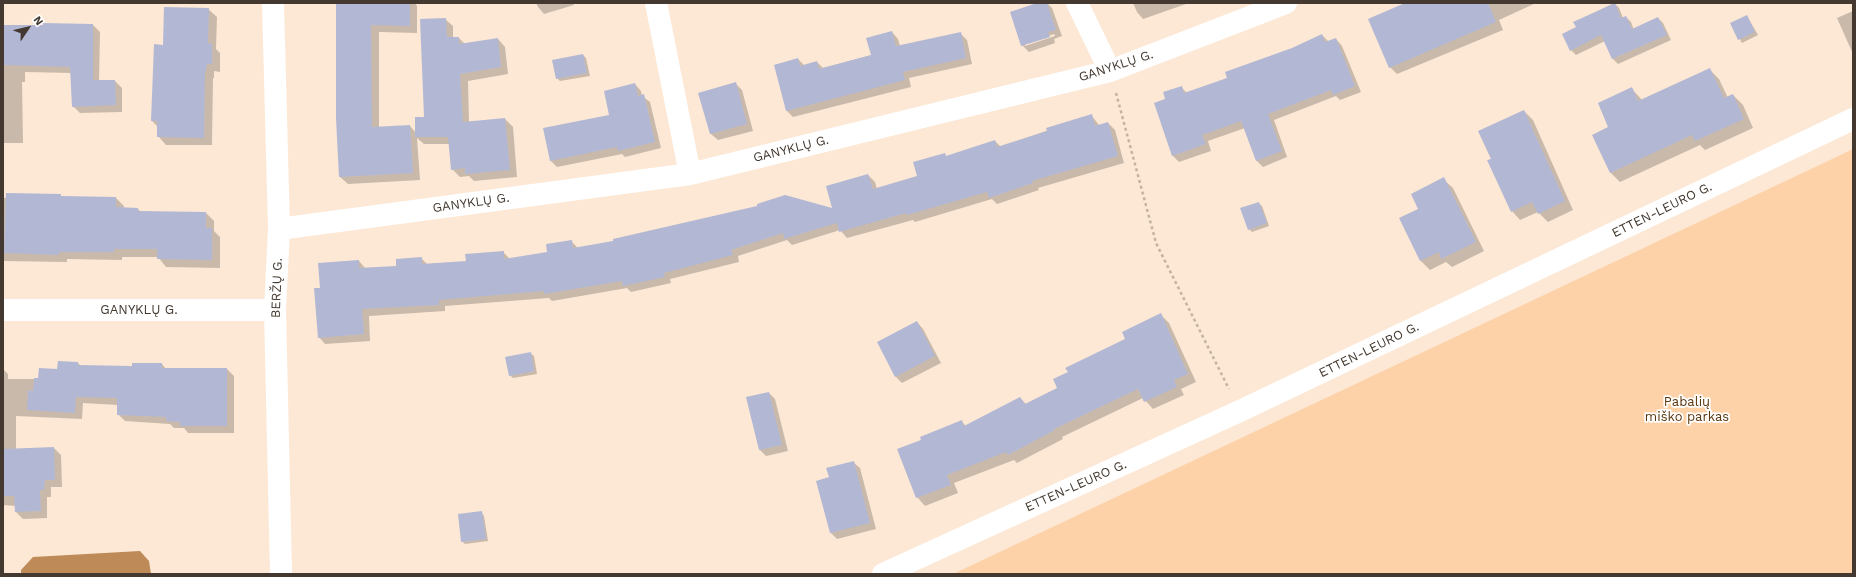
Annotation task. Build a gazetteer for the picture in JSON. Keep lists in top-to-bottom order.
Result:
{
  "streets": {
    "street": ["GANYKLŲ G.", "ETTEN-LEURO G.", "BERŽŲ G."]
  },
  "crossings": [
    ["GANYKLŲ G.", "BERŽŲ G."]
  ],
  "parks": ["Pabalių miško parkas"],
  "north": "top right"
}
